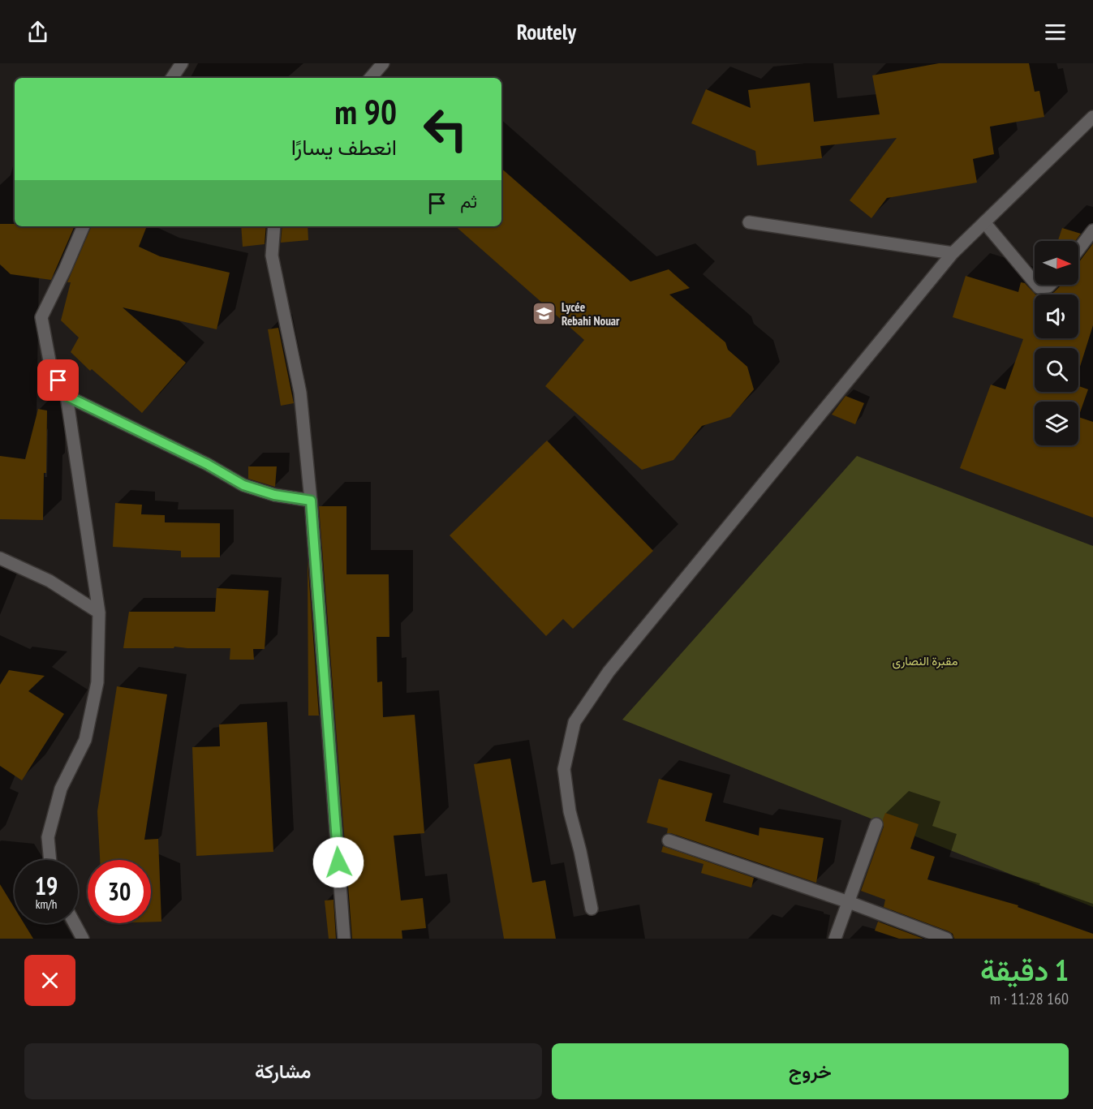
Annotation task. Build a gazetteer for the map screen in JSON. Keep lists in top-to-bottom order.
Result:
{
  "parks": ["مقبرة النصارى"],
  "places": {
    "school or university": ["Lycée Rebahi Nouar"]
  },
  "north": "right",
  "page": {
    "header": "Routely",
    "turn": ["90 m", "انعطف يسارًا"],
    "then": "ثم",
    "speed": "19 km/h",
    "limit": "30",
    "heading": ["1 دقيقة", "160 m · 11:28"],
    "buttons": ["خروج", "مشاركة"]
  }
}
